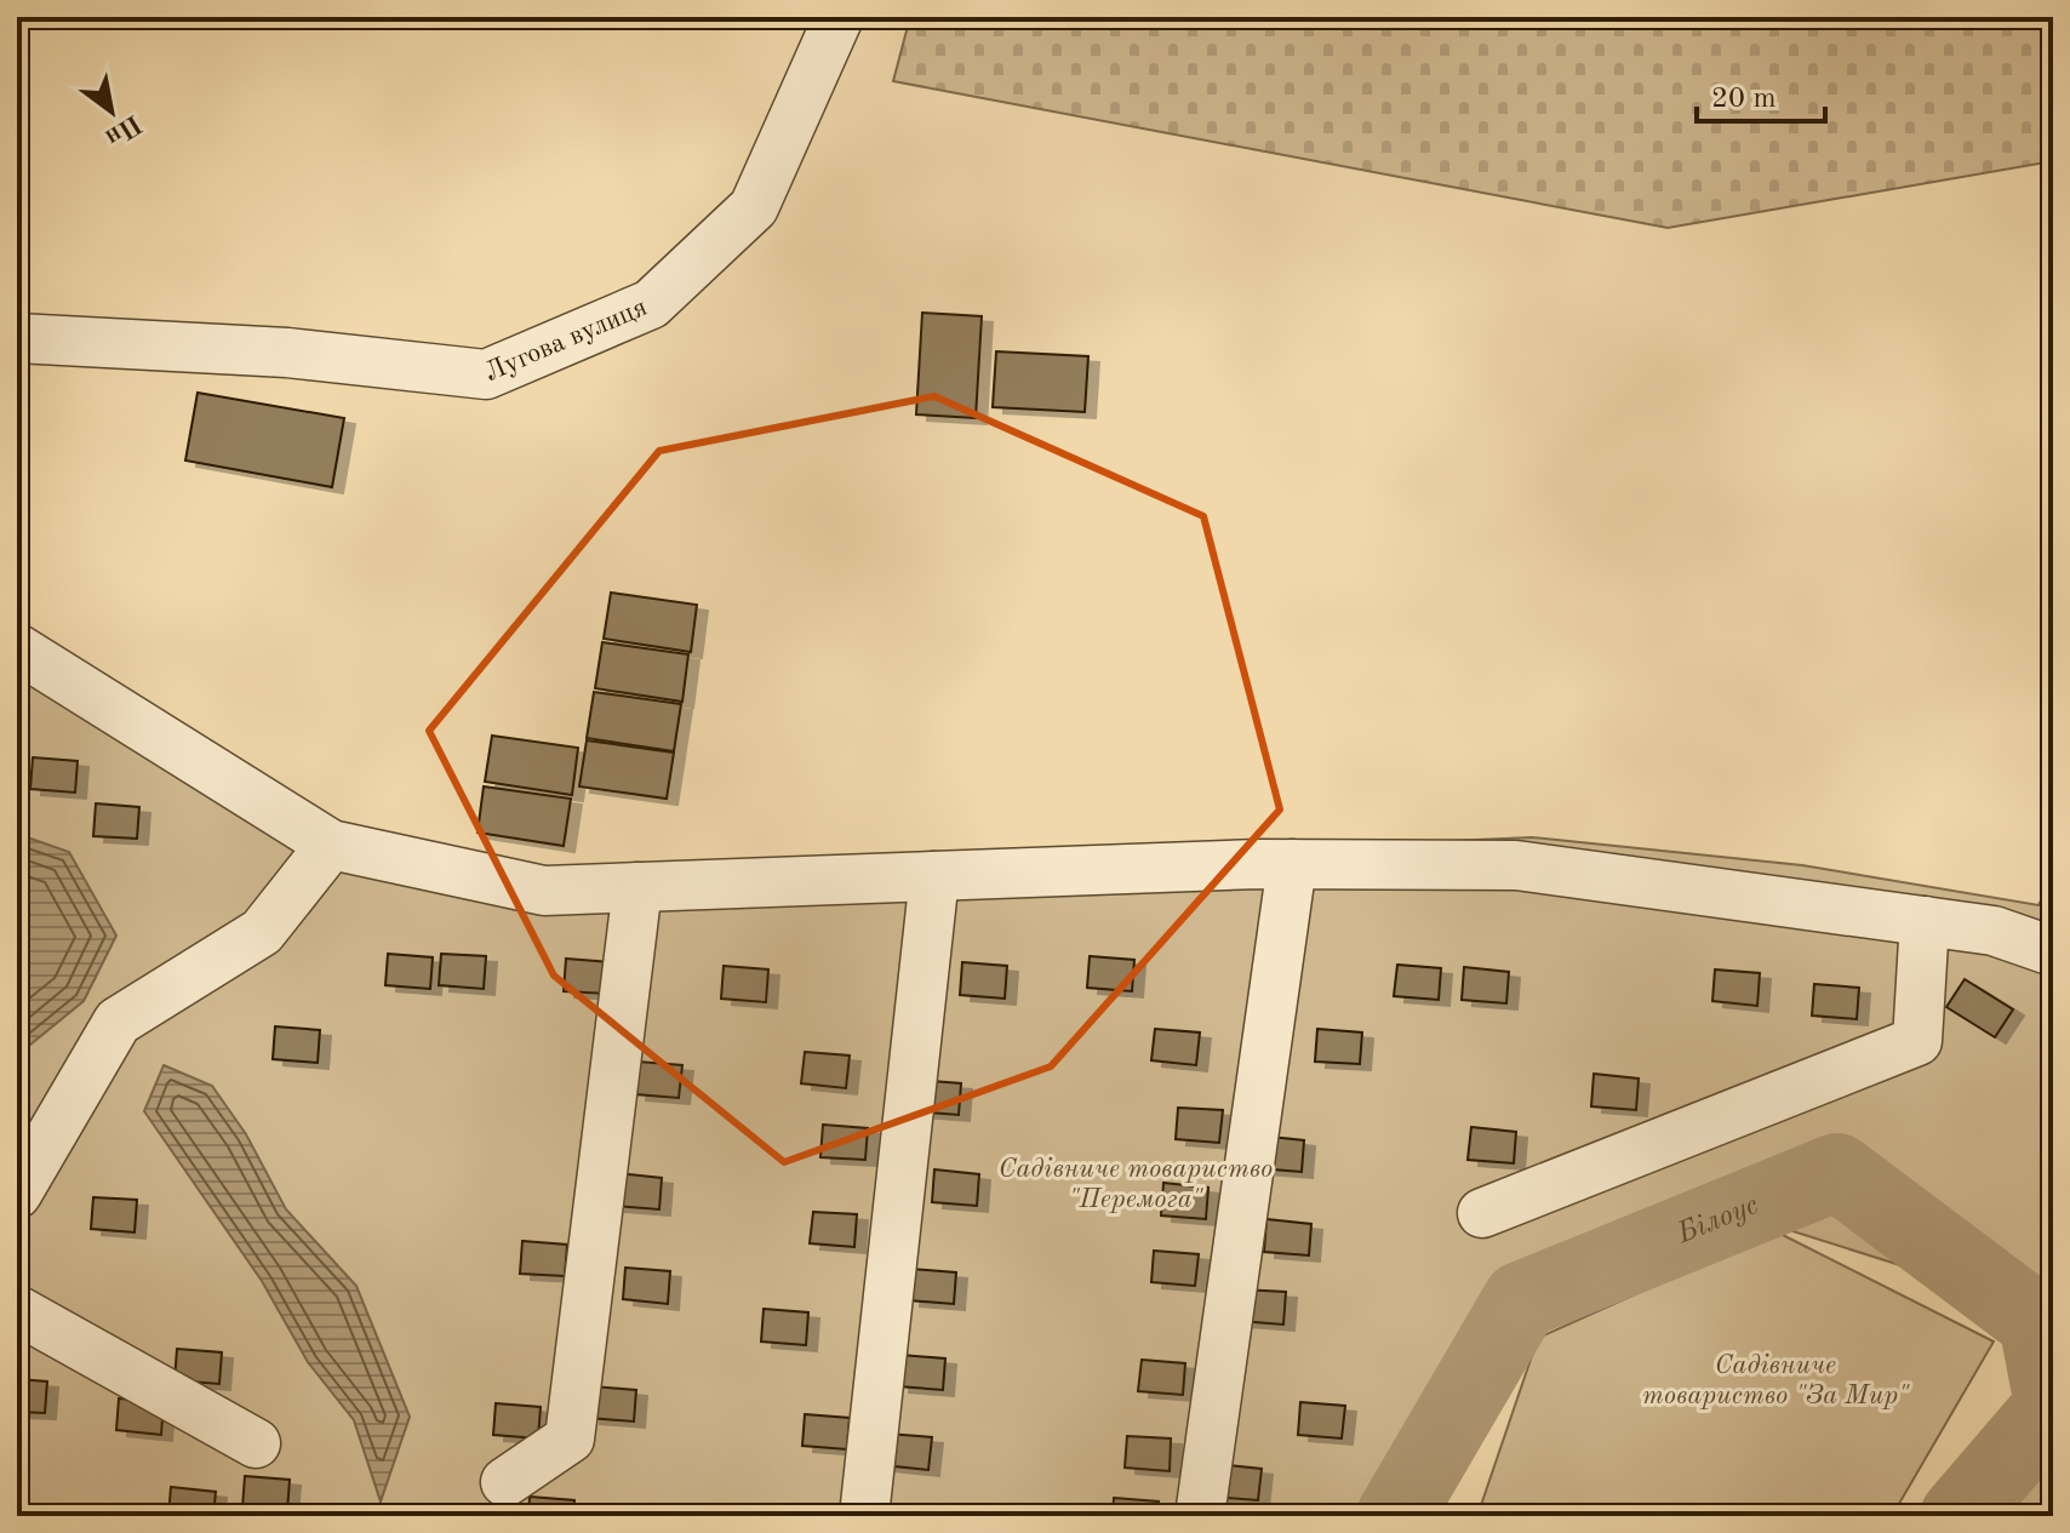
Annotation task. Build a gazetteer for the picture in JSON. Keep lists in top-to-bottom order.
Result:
{
  "streets": {
    "street": ["Лугова вулиця"]
  },
  "water": ["Білоус"],
  "parks": ["Садівниче товариство \"Перемога\"", "Садівниче товариство \"За Мир\""],
  "scale_bar": "20 m",
  "north": "bottom right"
}
